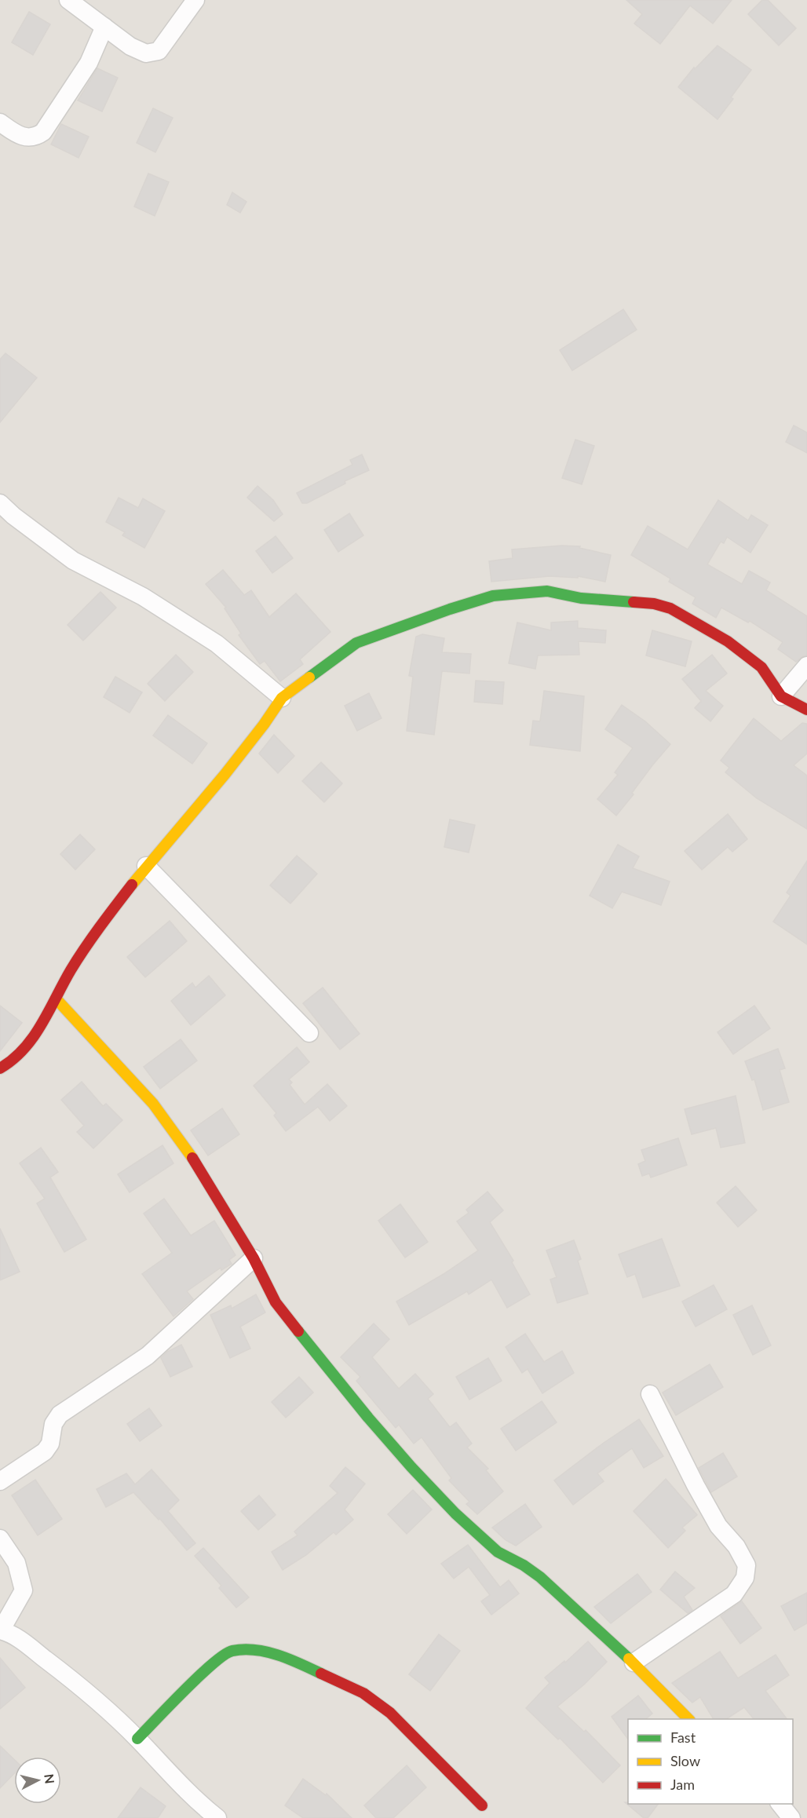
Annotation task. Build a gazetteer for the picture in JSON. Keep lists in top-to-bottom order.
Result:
{
  "legend": ["Fast", "Slow", "Jam"],
  "north": "right"
}
